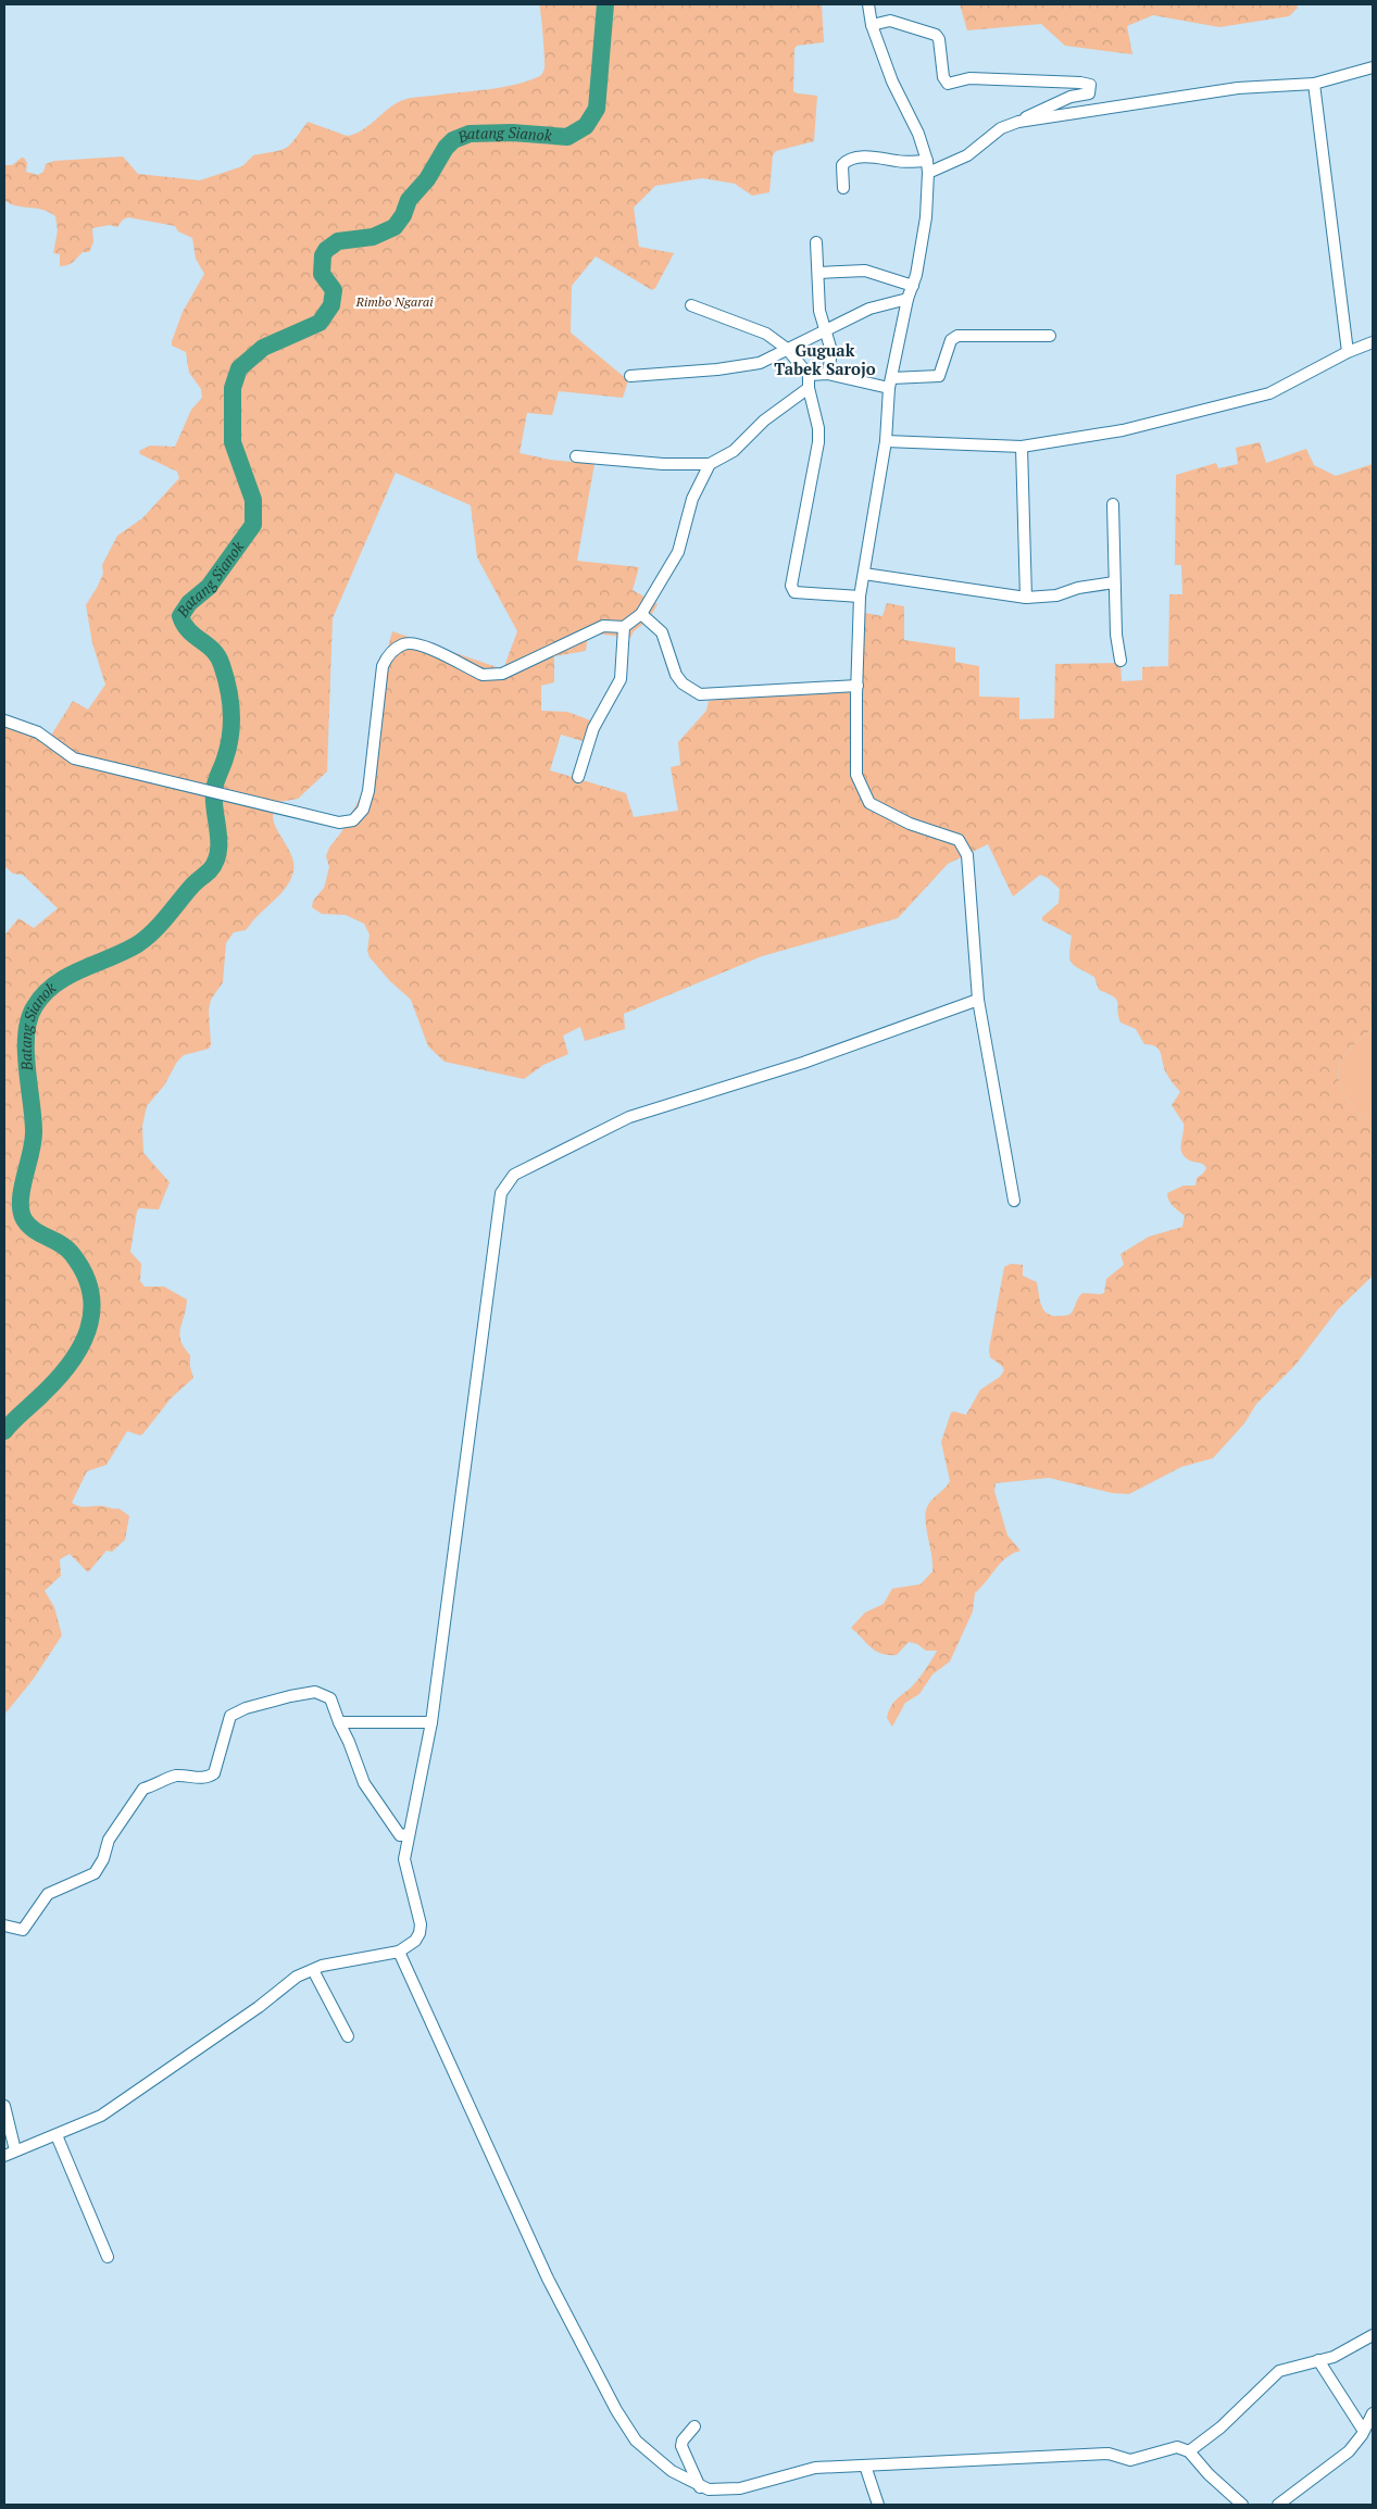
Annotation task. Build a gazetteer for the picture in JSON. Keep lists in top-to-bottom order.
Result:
{
  "districts": ["Guguak Tabek Sarojo"],
  "water": ["Batang Sianok"],
  "parks": ["Rimbo Ngarai"]
}
